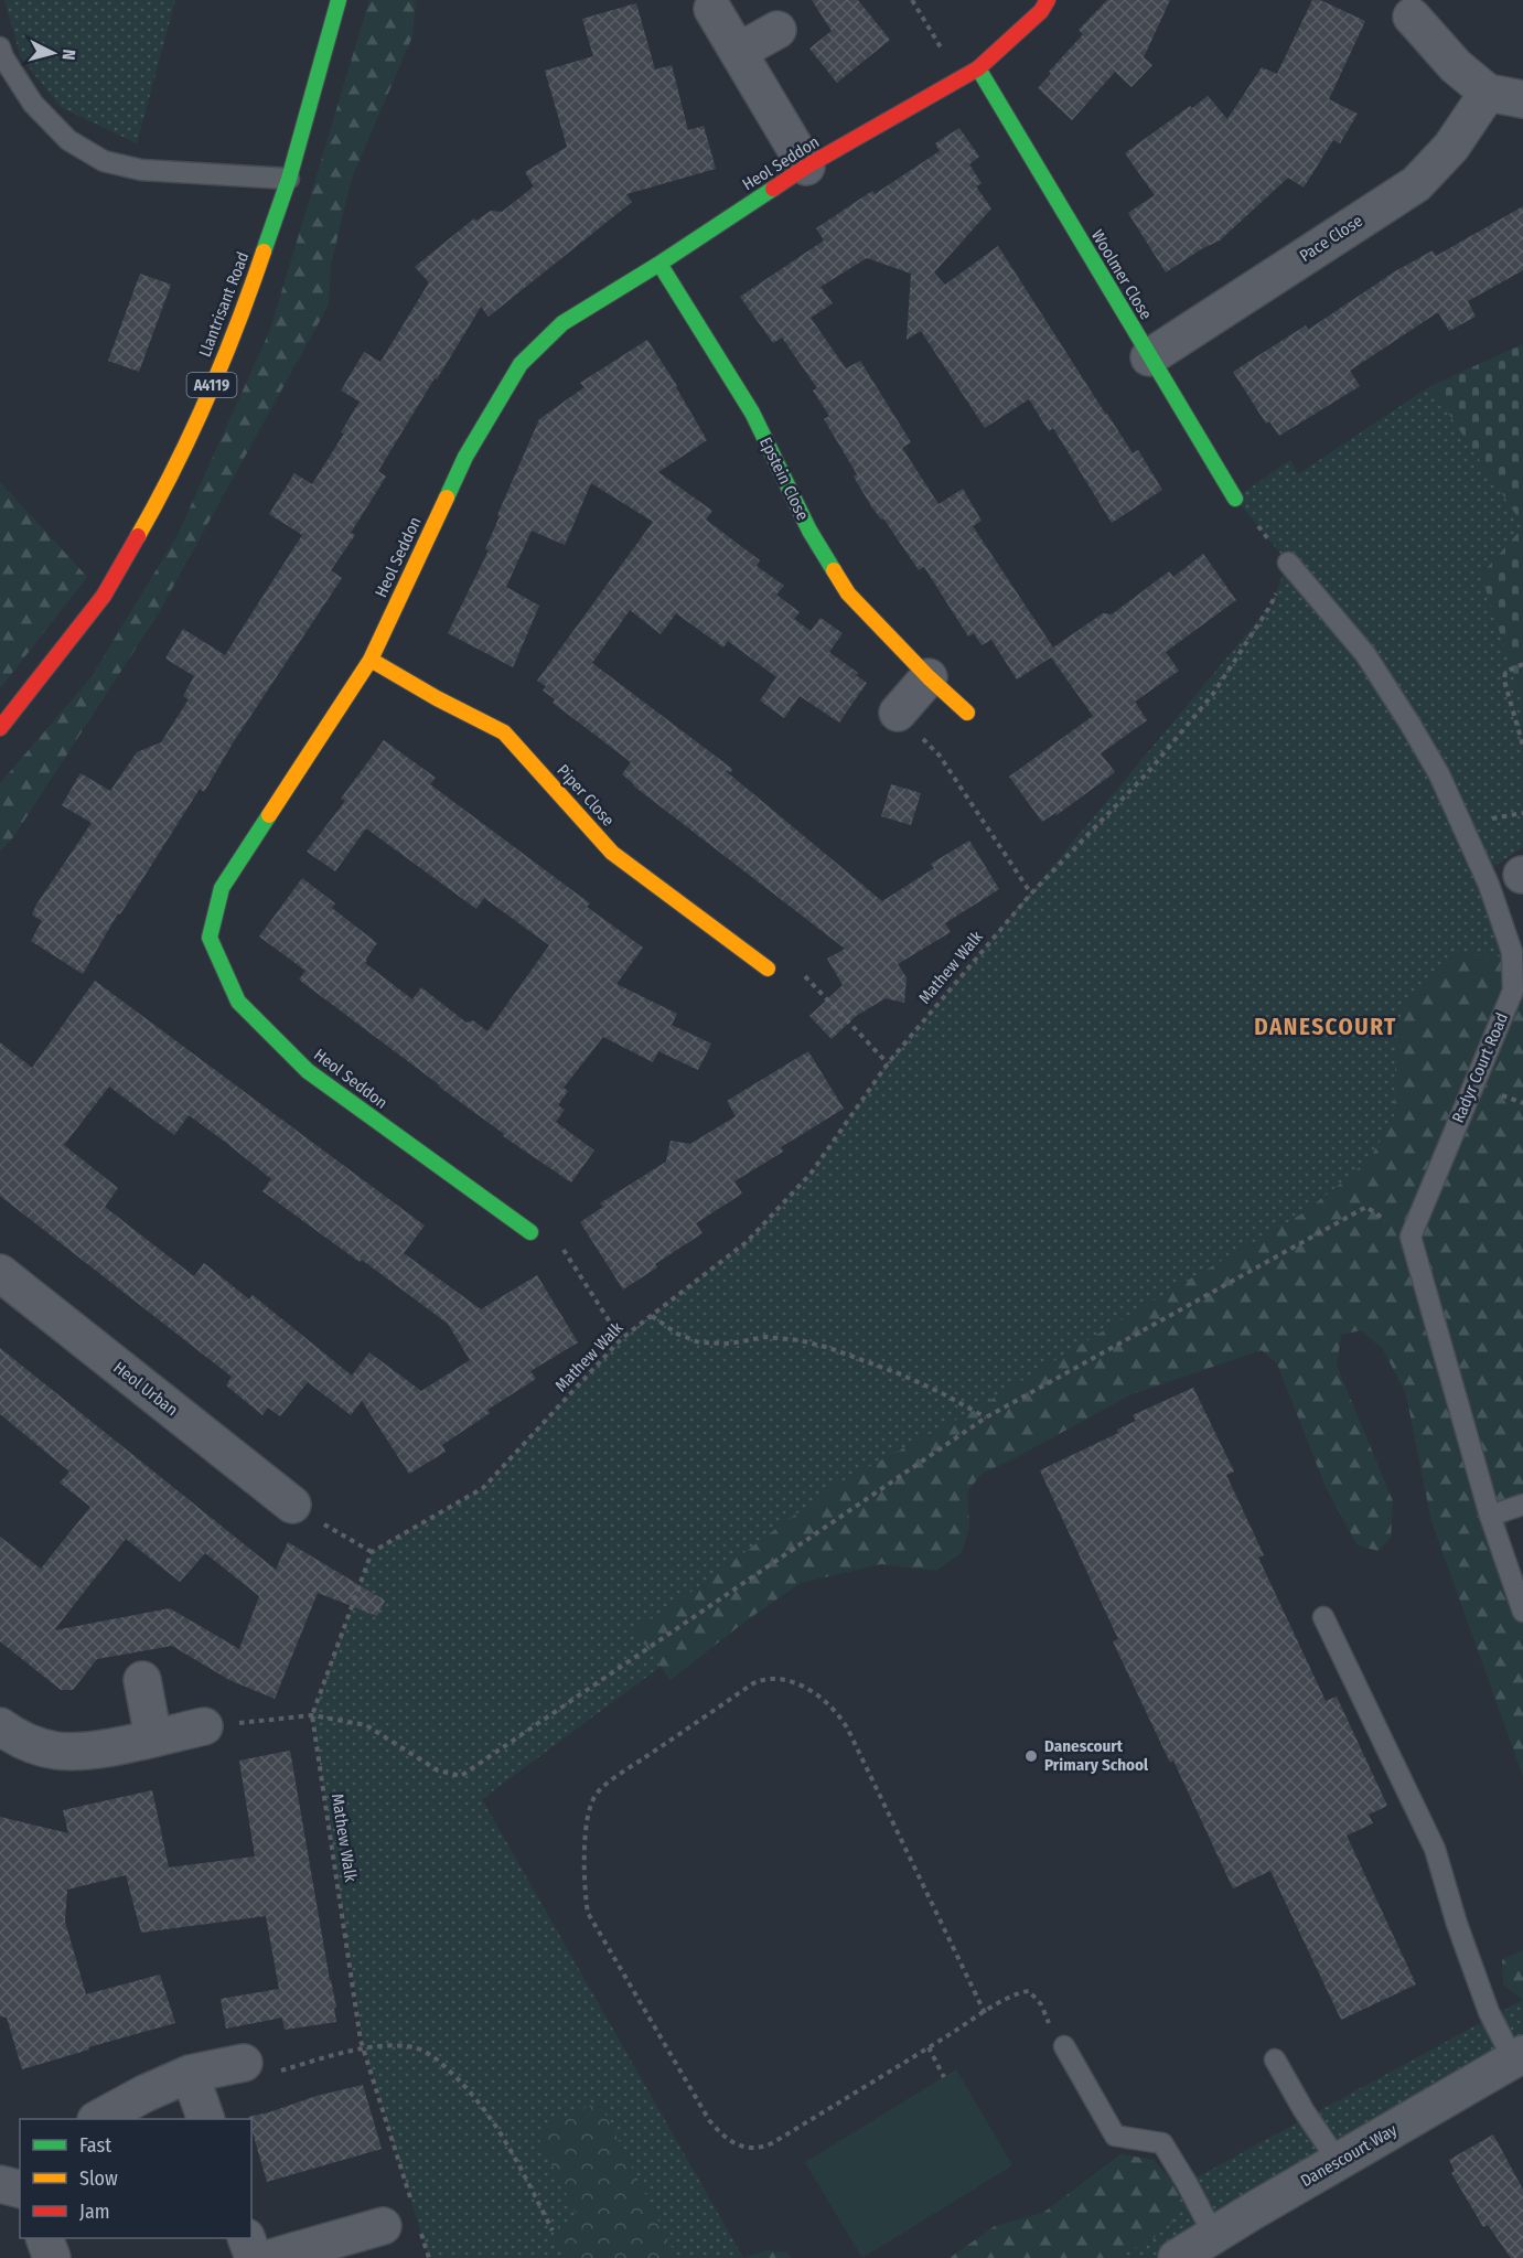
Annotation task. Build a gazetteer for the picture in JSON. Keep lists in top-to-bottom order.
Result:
{
  "streets": {
    "street": [
      "Heol Seddon",
      "Pace Close",
      "Woolmer Close",
      "Llantrisant Road",
      "A4119",
      "Epstein Close",
      "Piper Close",
      "Heol Urban",
      "Danescourt Way"
    ],
    "lane": ["Radyr Court Road"],
    "path": ["Mathew Walk"]
  },
  "crossings": [
    ["Heol Seddon", "Woolmer Close"],
    ["Heol Seddon", "Epstein Close"],
    ["Heol Seddon", "Piper Close"],
    ["Pace Close", "Woolmer Close"],
    ["Mathew Walk", "Radyr Court Road"]
  ],
  "districts": ["DANESCOURT"],
  "places": ["Danescourt Primary School"],
  "legend": ["Fast", "Slow", "Jam"],
  "north": "right"
}
